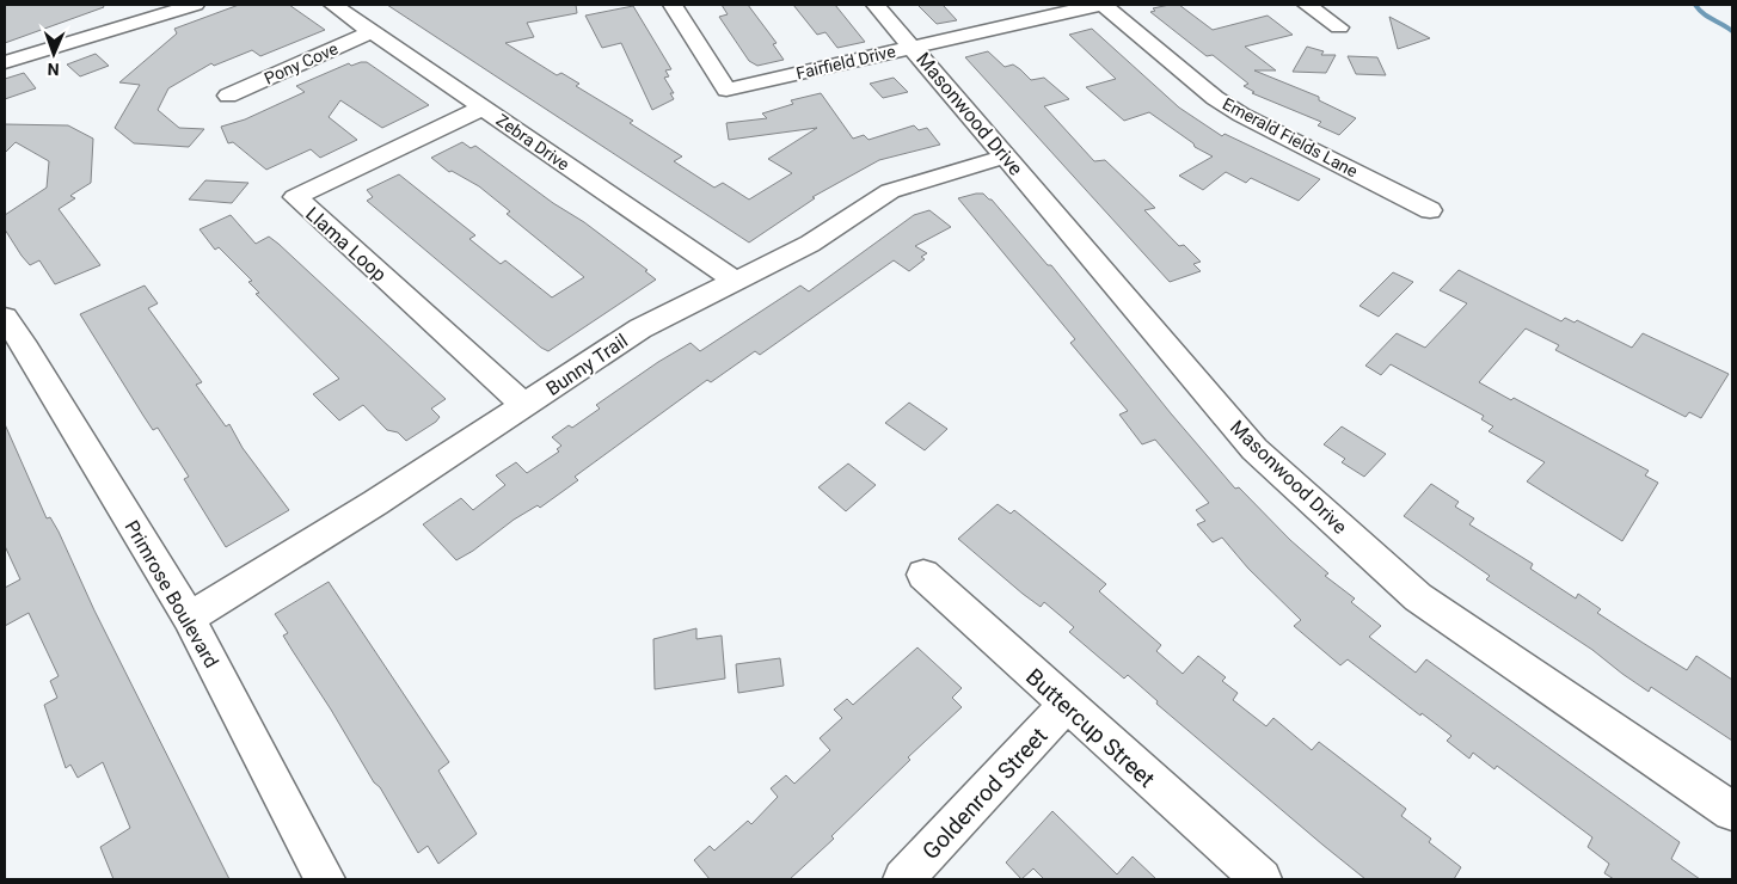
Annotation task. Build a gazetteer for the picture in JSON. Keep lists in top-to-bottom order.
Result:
{
  "streets": {
    "street": [
      "Fairfield Drive",
      "Pony Cove",
      "Masonwood Drive",
      "Emerald Fields Lane",
      "Zebra Drive",
      "Llama Loop",
      "Bunny Trail",
      "Primrose Boulevard",
      "Buttercup Street",
      "Goldenrod Street"
    ]
  },
  "crossings": [
    ["Fairfield Drive", "Masonwood Drive"],
    ["Pony Cove", "Zebra Drive"],
    ["Masonwood Drive", "Bunny Trail"],
    ["Zebra Drive", "Llama Loop"],
    ["Zebra Drive", "Bunny Trail"],
    ["Llama Loop", "Bunny Trail"],
    ["Bunny Trail", "Primrose Boulevard"],
    ["Buttercup Street", "Goldenrod Street"]
  ],
  "north": "bottom"
}
